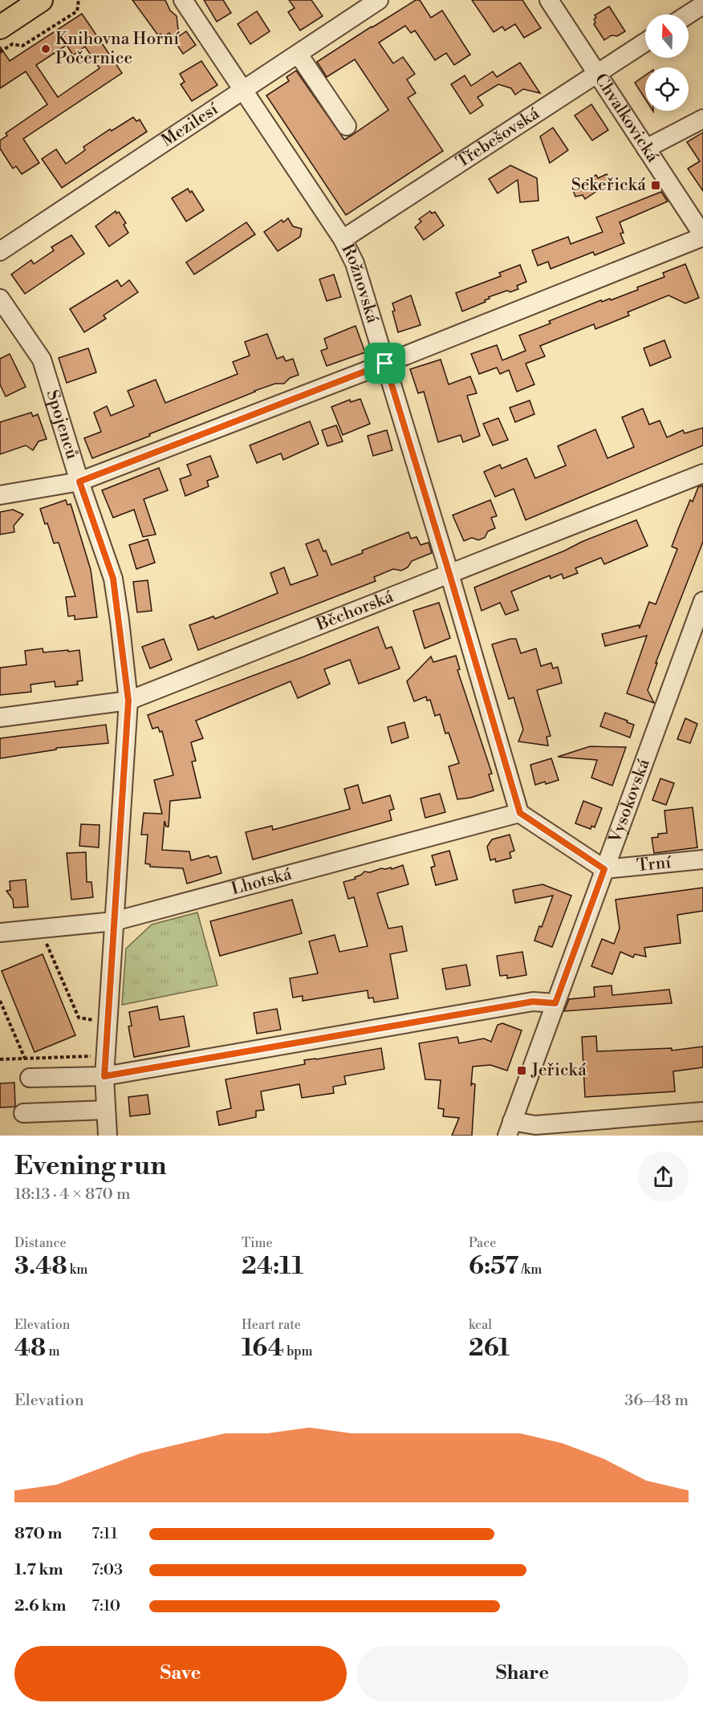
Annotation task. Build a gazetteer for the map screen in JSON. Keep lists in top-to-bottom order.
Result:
{
  "streets": {
    "street": [
      "Chvalkovická",
      "Mezilesí",
      "Třebešovská",
      "Rožnovská",
      "Spojenců",
      "Běchorská",
      "Vysokovská",
      "Trní",
      "Lhotská"
    ]
  },
  "crossings": [
    ["Chvalkovická", "Třebešovská"],
    ["Mezilesí", "Rožnovská"],
    ["Třebešovská", "Rožnovská"],
    ["Rožnovská", "Běchorská"],
    ["Rožnovská", "Lhotská"],
    ["Spojenců", "Běchorská"],
    ["Spojenců", "Lhotská"],
    ["Vysokovská", "Trní"]
  ],
  "places": {
    "other": ["Knihovna Horní Počernice"],
    "transit": ["Sekeřická", "Jeřická"]
  },
  "north": "top",
  "page": {
    "heading": ["Evening run", "18:13 · 4 × 870 m"],
    "stats": [
      ["Distance", "3.48 km"],
      ["Time", "24:11"],
      ["Pace", "6:57 /km"],
      ["Elevation", "48 m"],
      ["Heart rate", "164 bpm"],
      ["kcal", "261"]
    ],
    "chart": ["Elevation", "36–48 m"],
    "list": [
      {
        "name": "870 m",
        "note": "7:11"
      },
      {
        "name": "1.7 km",
        "note": "7:03"
      },
      {
        "name": "2.6 km",
        "note": "7:10"
      }
    ],
    "buttons": ["Save", "Share"]
  }
}
